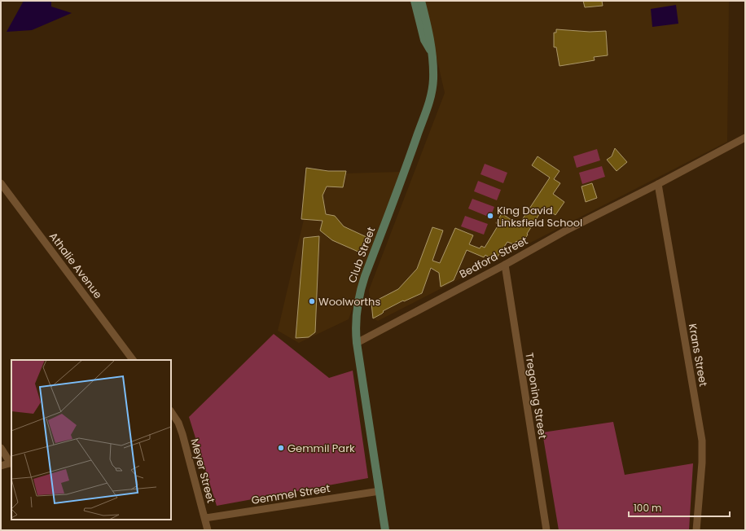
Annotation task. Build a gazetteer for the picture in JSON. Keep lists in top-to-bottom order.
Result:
{
  "streets": {
    "main road": ["Club Street"],
    "street": [
      "Bedford Street",
      "Athalie Avenue",
      "Krans Street",
      "Tregoning Street",
      "Meyer Street",
      "Gemmel Street"
    ]
  },
  "crossings": [
    ["Club Street", "Bedford Street"],
    ["Club Street", "Gemmel Street"],
    ["Bedford Street", "Krans Street"],
    ["Bedford Street", "Tregoning Street"],
    ["Meyer Street", "Gemmel Street"]
  ],
  "places": ["King David Linksfield School", "Woolworths", "Gemmil Park"],
  "scale_bar": "100 m"
}
